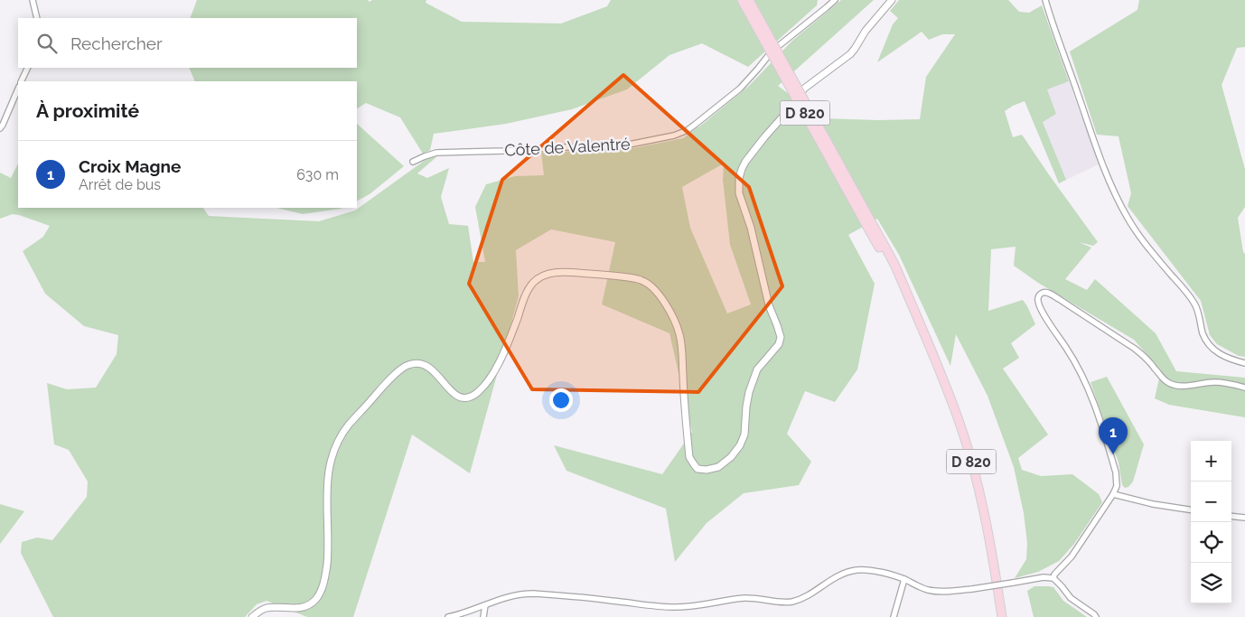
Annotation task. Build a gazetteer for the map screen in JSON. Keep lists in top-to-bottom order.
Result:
{
  "streets": {
    "main road": ["D 820"],
    "street": ["Côte de Valentré"]
  },
  "page": {
    "search": "Rechercher",
    "heading": "À proximité",
    "list": [
      {
        "mark": "1",
        "name": "Croix Magne",
        "note": "Arrêt de bus",
        "value": "630 m"
      }
    ],
    "pins": "1",
    "map_buttons": ["+", "−"]
  }
}
